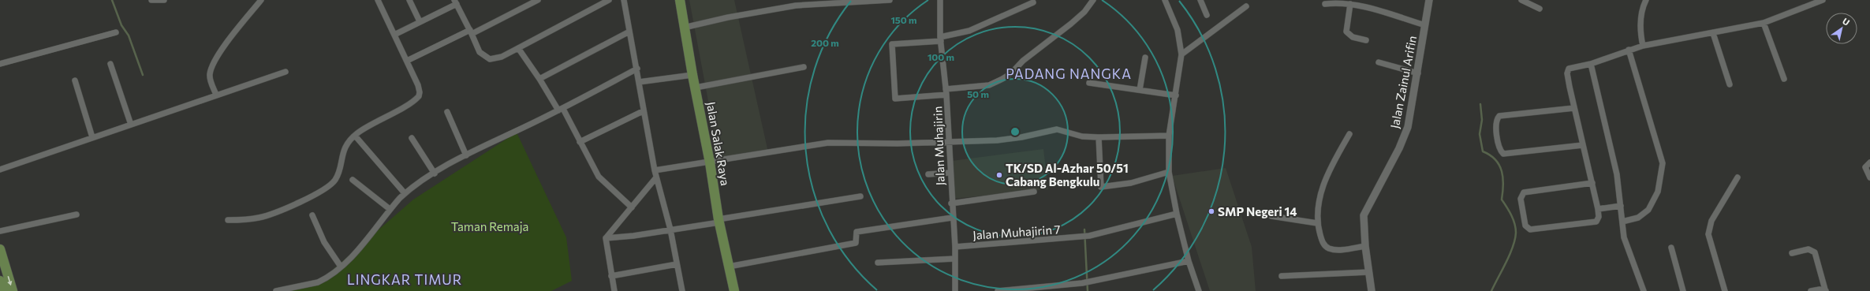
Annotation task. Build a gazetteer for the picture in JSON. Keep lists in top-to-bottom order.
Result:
{
  "streets": {
    "main road": ["Jalan Salak Raya"],
    "street": ["Jalan Zainul Arifin", "Jalan Muhajirin", "Jalan Muhajirin 7"]
  },
  "crossings": [
    ["Jalan Muhajirin", "Jalan Muhajirin 7"]
  ],
  "districts": ["PADANG NANGKA", "LINGKAR TIMUR"],
  "parks": ["Taman Remaja"],
  "places": ["TK/SD Al-Azhar 50/51 Cabang Bengkulu", "SMP Negeri 14"],
  "north": "top right",
  "rings": [
    "150 m",
    "200 m",
    "100 m",
    "50 m"
  ]
}
